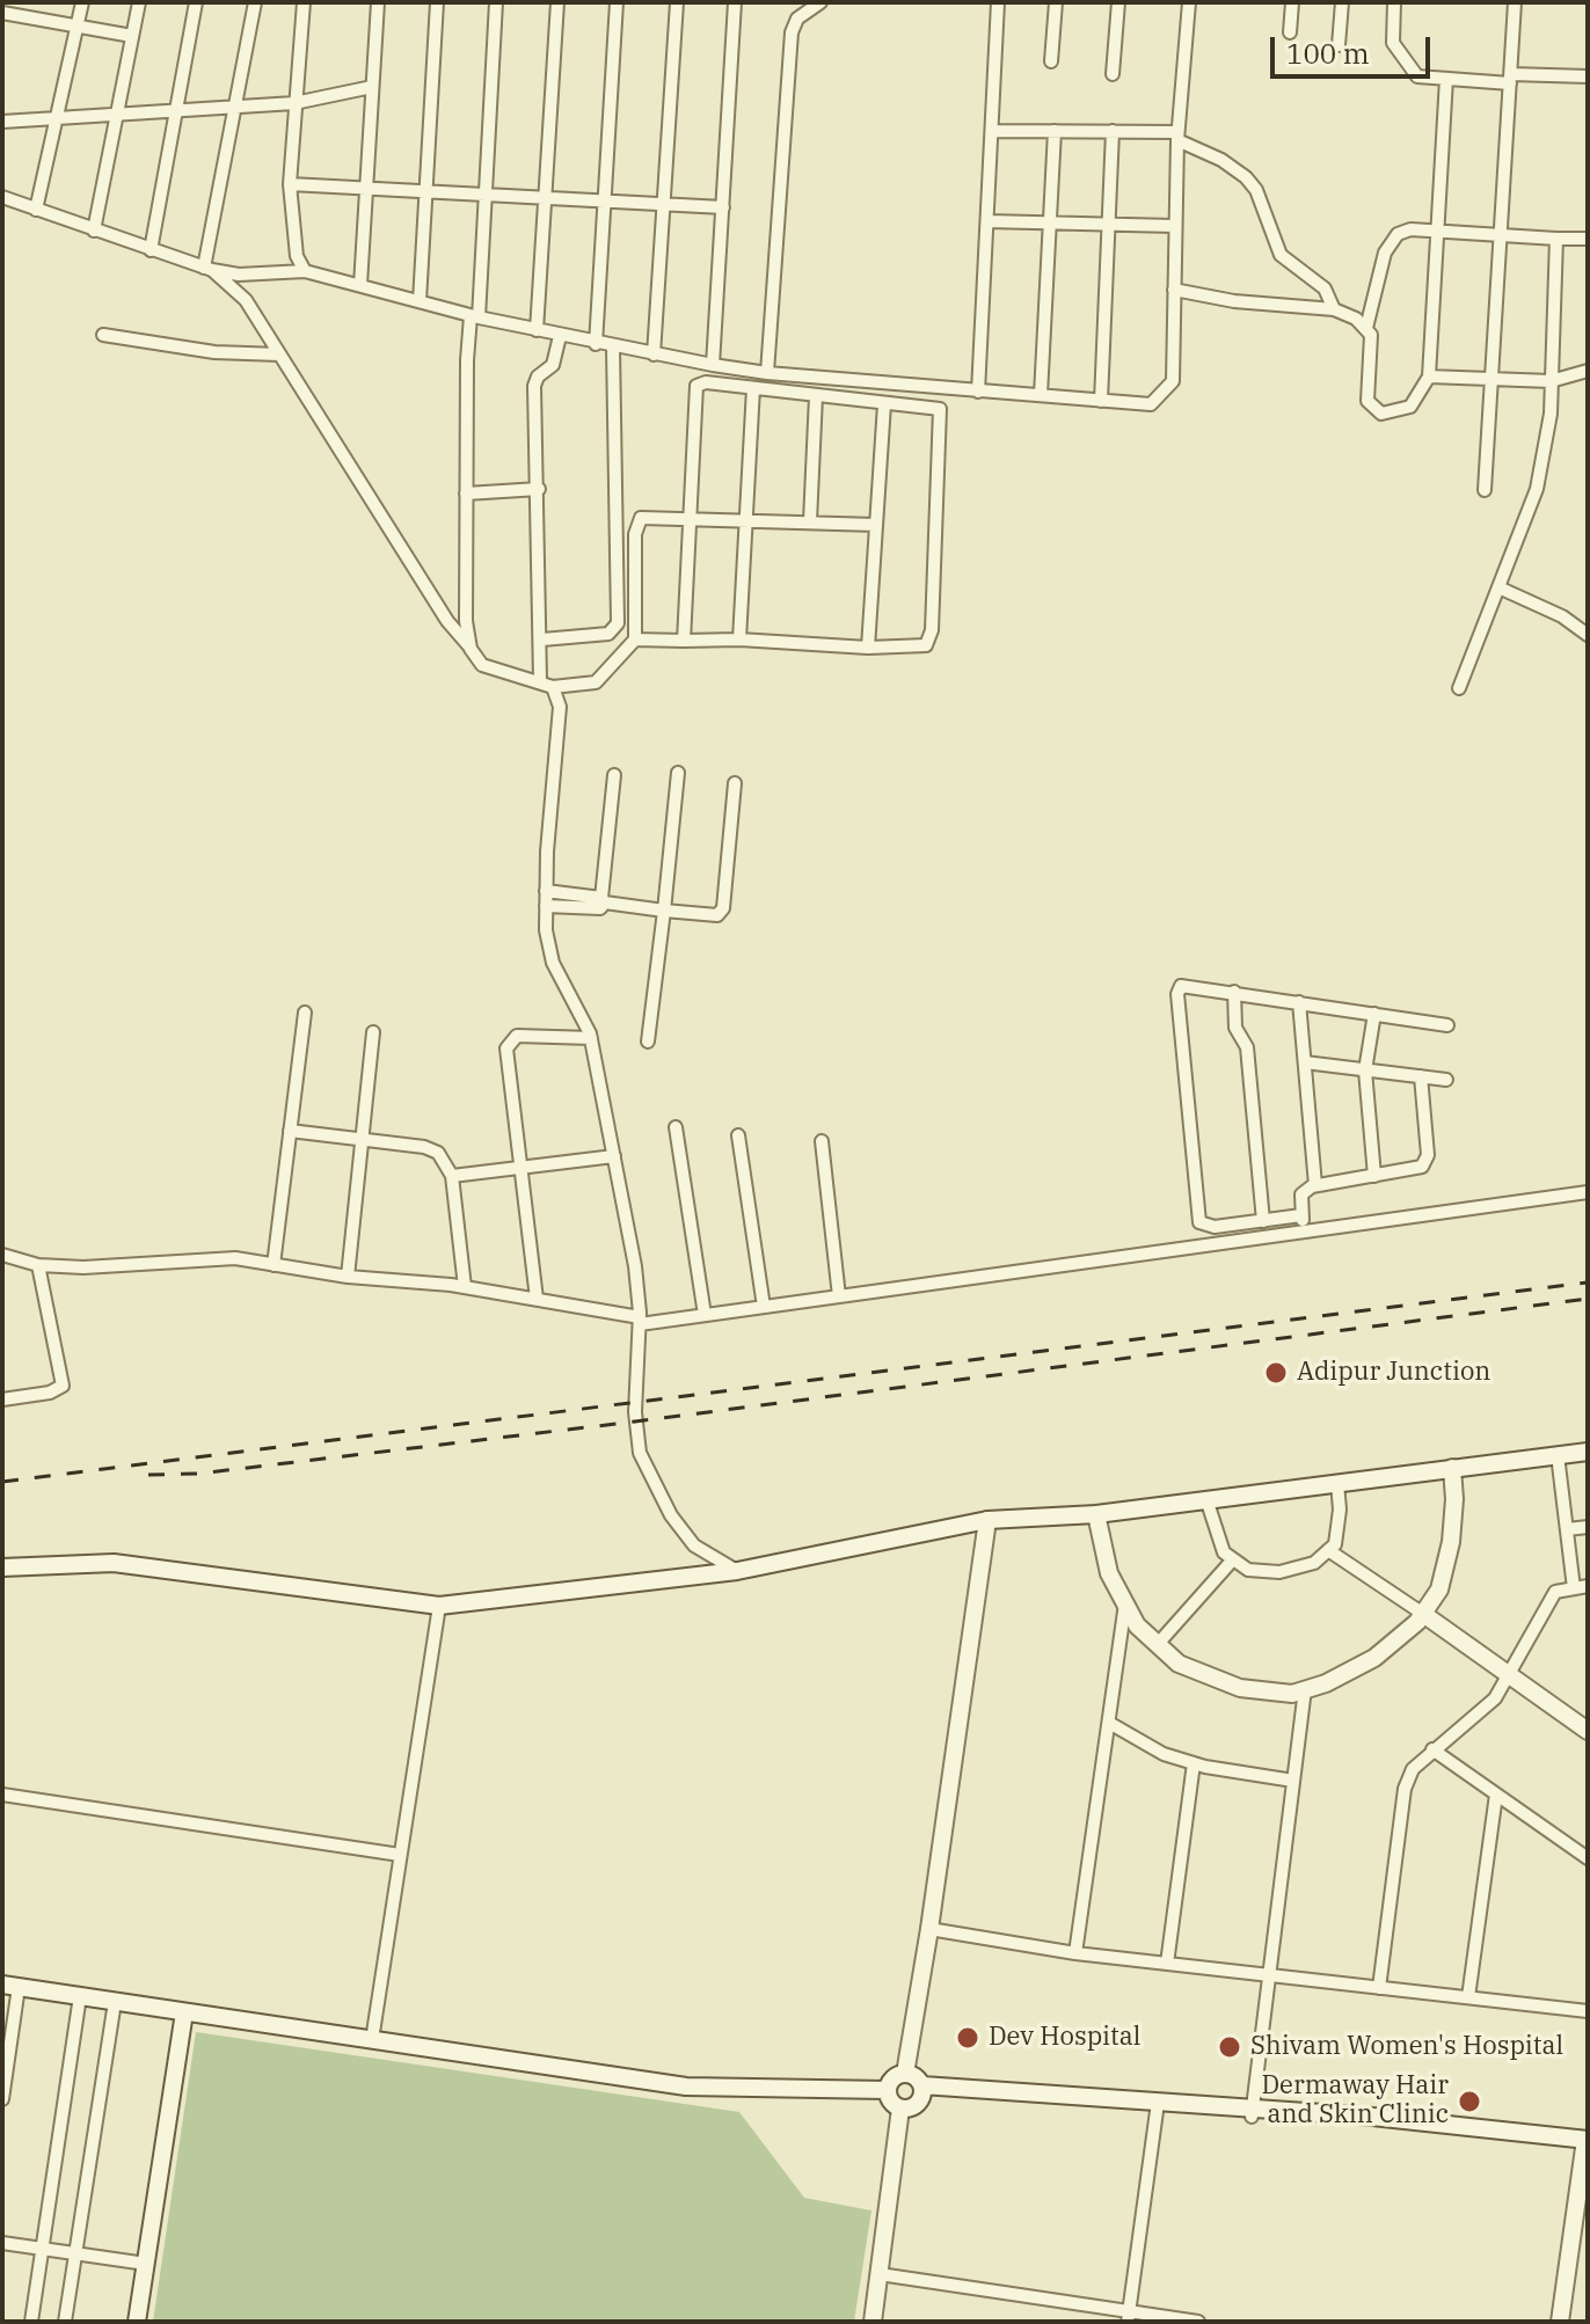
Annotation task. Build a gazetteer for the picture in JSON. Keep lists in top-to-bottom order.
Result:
{
  "places": [
    "Adipur Junction",
    "Dev Hospital",
    "Shivam Women's Hospital",
    "Dermaway Hair and Skin Clinic"
  ],
  "scale_bar": "100 m"
}
